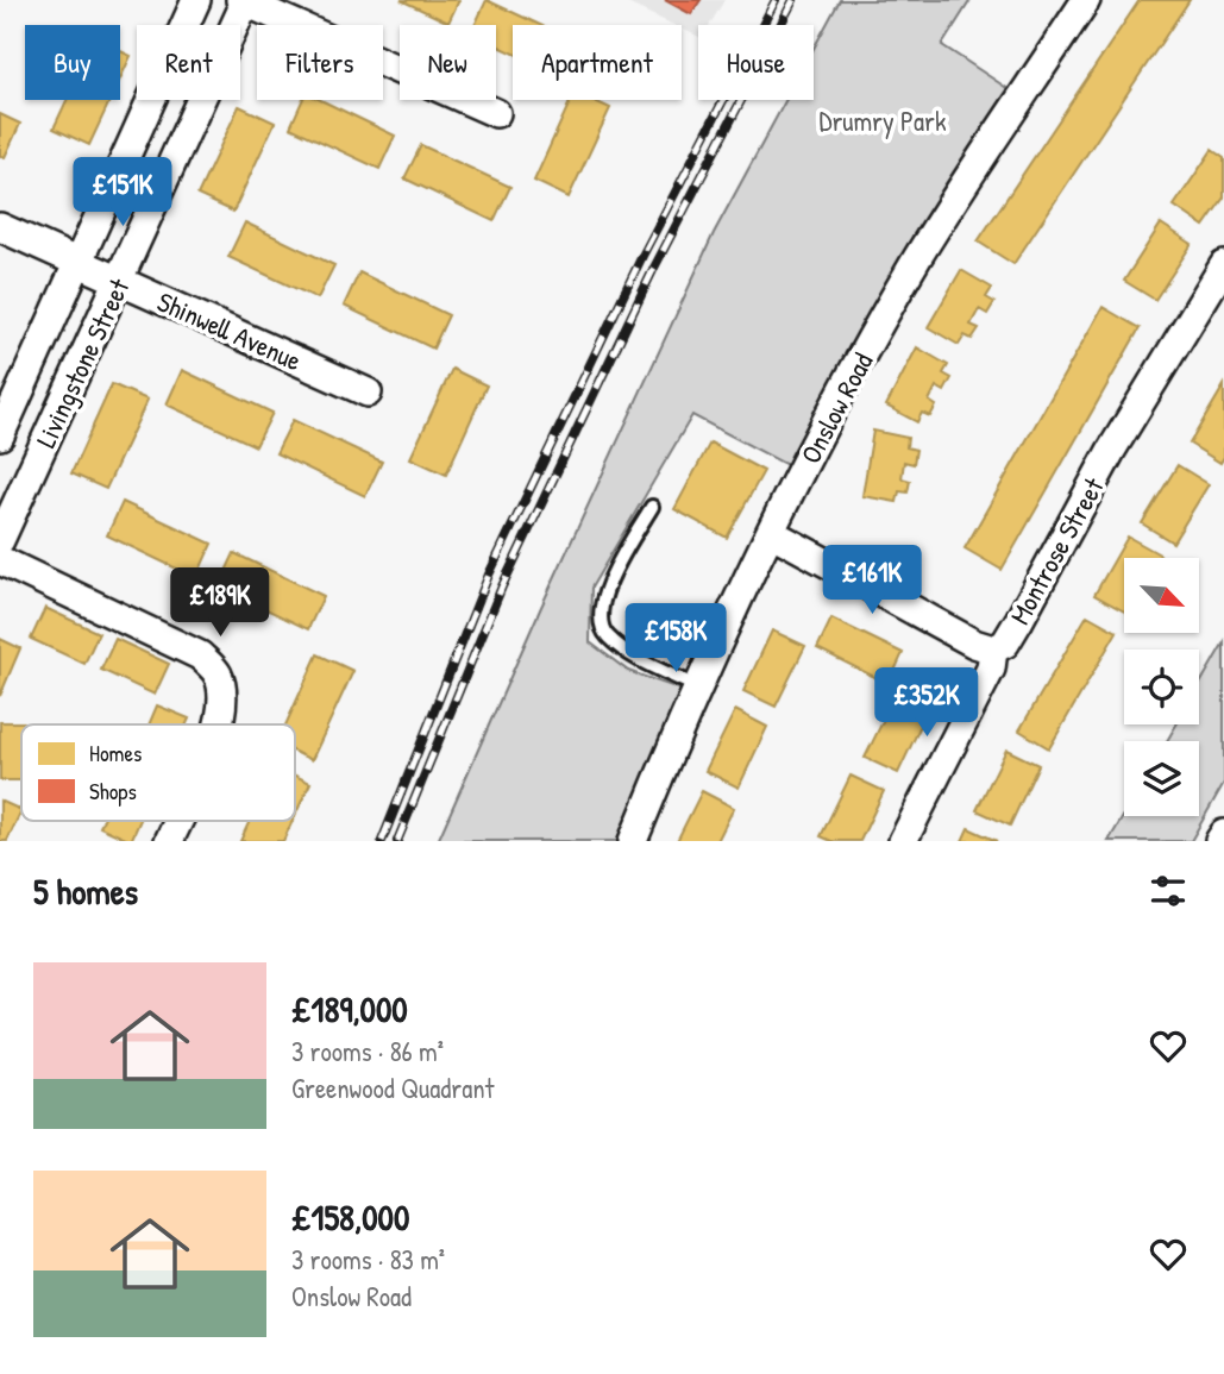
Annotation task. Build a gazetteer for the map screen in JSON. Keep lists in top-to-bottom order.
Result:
{
  "streets": {
    "street": [
      "Shinwell Avenue",
      "Livingstone Street",
      "Onslow Road",
      "Montrose Street"
    ]
  },
  "crossings": [
    ["Shinwell Avenue", "Livingstone Street"]
  ],
  "parks": ["Drumry Park"],
  "legend": ["Homes", "Shops"],
  "north": "bottom right",
  "page": {
    "chip": [
      "Buy",
      "Rent",
      "Filters",
      "New",
      "Apartment",
      "House"
    ],
    "price": [
      "£151K",
      "£161K",
      "£189K",
      "£158K",
      "£352K"
    ],
    "heading": "5 homes",
    "list": [
      {
        "name": "£189,000",
        "note": "3 rooms · 86 m² · Greenwood Quadrant"
      },
      {
        "name": "£158,000",
        "note": "3 rooms · 83 m² · Onslow Road"
      }
    ]
  }
}
